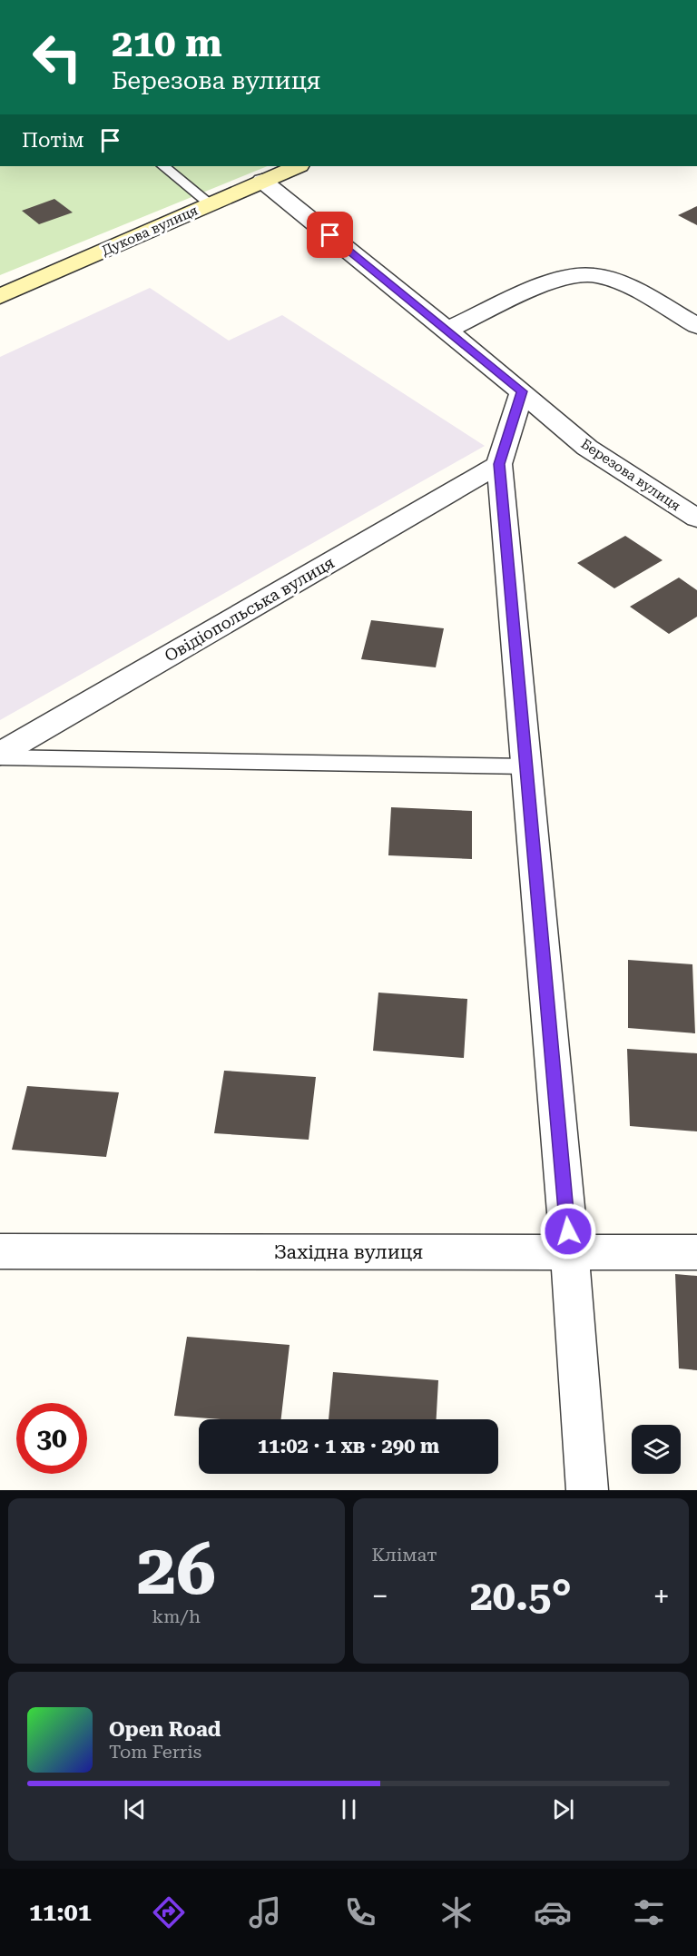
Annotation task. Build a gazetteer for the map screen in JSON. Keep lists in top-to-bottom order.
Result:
{
  "streets": {
    "street": [
      "Дукова вулиця",
      "Березова вулиця",
      "Овідіопольська вулиця",
      "Західна вулиця"
    ]
  },
  "crossings": [
    ["Дукова вулиця", "Березова вулиця"]
  ],
  "page": {
    "turn": ["210 m", "Березова вулиця"],
    "then": "Потім",
    "limit": "30",
    "trip": "11:02 · 1 хв · 290 m",
    "tile": [
      ["26", "km/h"],
      "Клімат"
    ],
    "heat": ["−", "20.5°", "+"],
    "song": ["Open Road", "Tom Ferris"],
    "tabs": "11:01"
  }
}
